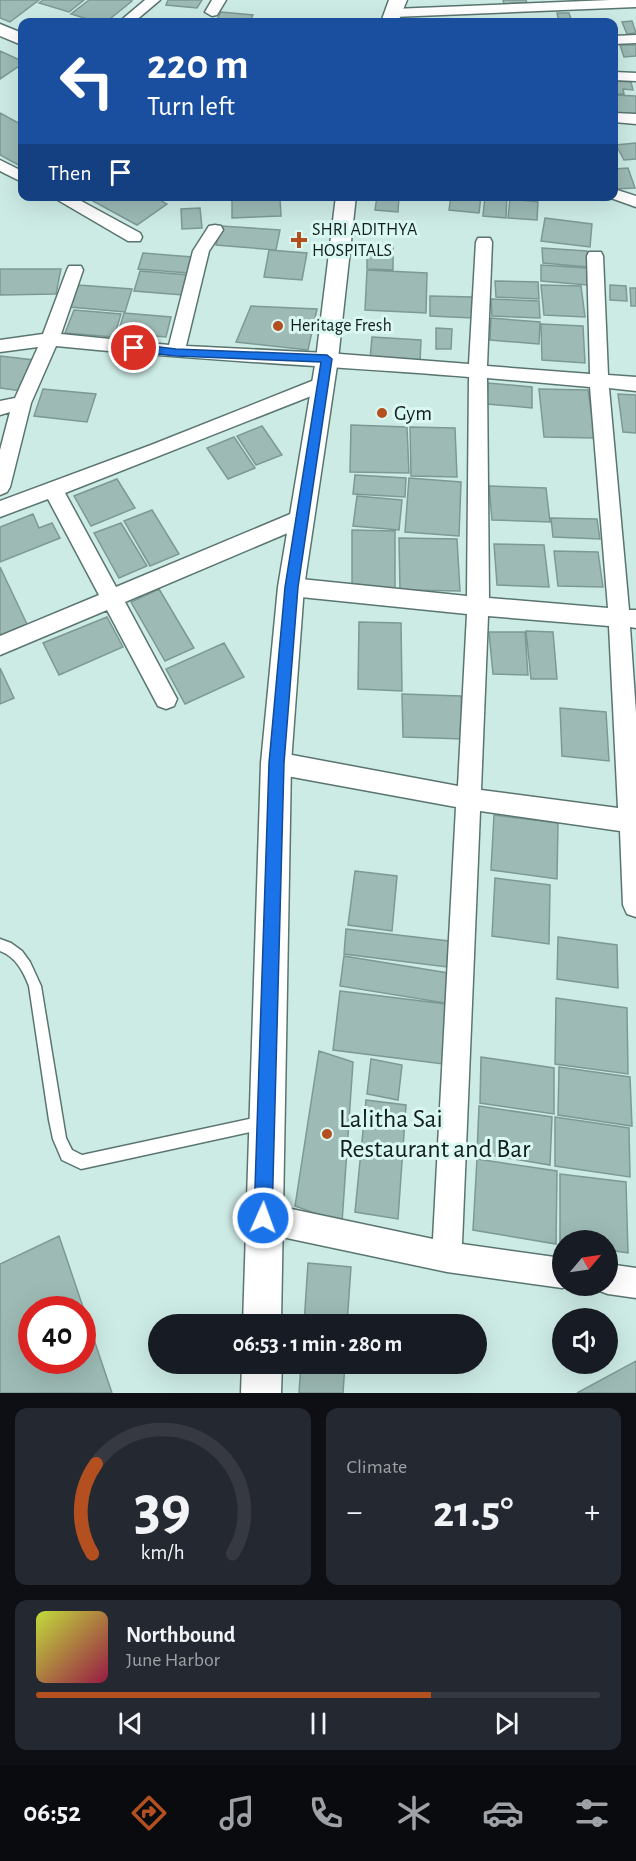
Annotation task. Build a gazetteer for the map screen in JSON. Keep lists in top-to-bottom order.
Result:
{
  "places": {
    "health": ["SHRI ADITHYA HOSPITALS"],
    "other": ["Heritage Fresh", "Gym", "Lalitha Sai Restaurant and Bar"]
  },
  "north": "top right",
  "page": {
    "turn": ["220 m", "Turn left"],
    "then": "Then",
    "limit": "40",
    "trip": "06:53 · 1 min · 280 m",
    "tile": "Climate",
    "heat": ["−", "21.5°", "+"],
    "song": ["Northbound", "June Harbor"],
    "tabs": "06:52",
    "gauge": ["39", "km/h"]
  }
}
